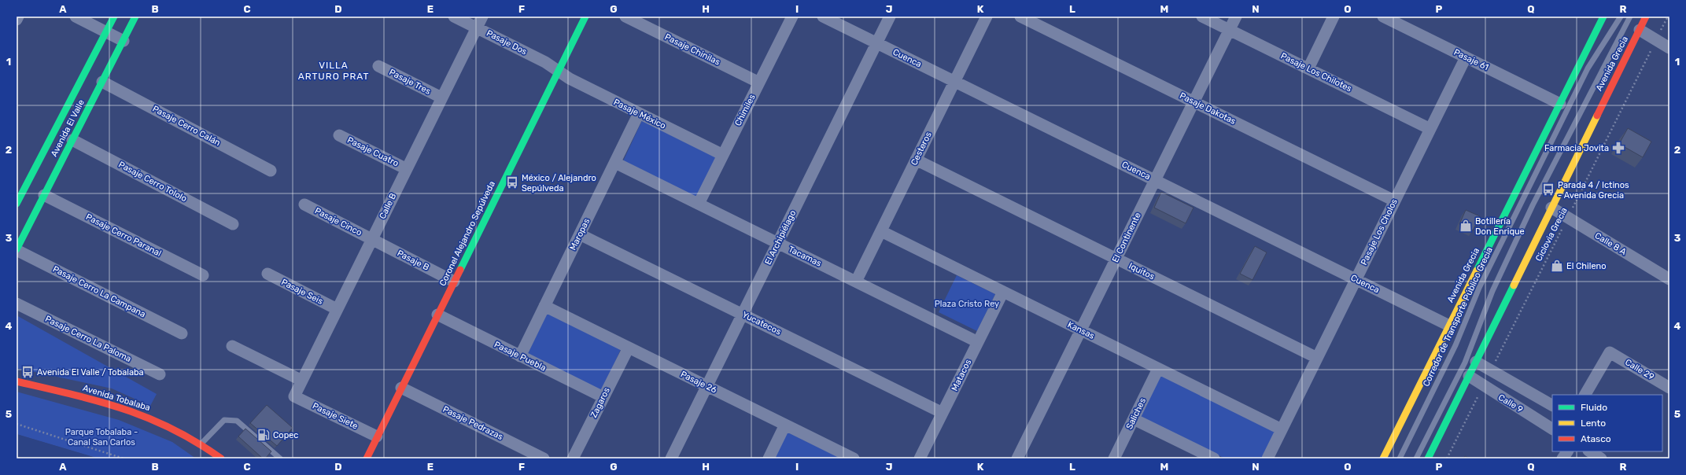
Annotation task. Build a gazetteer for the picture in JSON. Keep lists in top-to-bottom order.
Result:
{
  "streets": {
    "main road": [
      "Avenida Grecia",
      "Avenida El Valle",
      "Coronel Alejandro Sepúlveda",
      "Avenida Tobalaba"
    ],
    "street": [
      "Pasaje Dos",
      "Pasaje Chinilas",
      "Cuenca",
      "Pasaje 61",
      "Pasaje Los Chilotes",
      "Pasaje Tres",
      "Pasaje Dakotas",
      "Chimiles",
      "Pasaje México",
      "Pasaje Cerro Calán",
      "Cesteros",
      "Pasaje Cuatro",
      "Pasaje Cerro Tololo",
      "Calle B",
      "Pasaje Cinco",
      "Pasaje Los Cholos",
      "Maropas",
      "Pasaje Cerro Paranal",
      "El Archipiélago",
      "El Continente",
      "Calle 8 A",
      "Tacamas",
      "Pasaje B",
      "Iquitos",
      "Pasaje Cerro La Campana",
      "Pasaje Seis",
      "Yucatecos",
      "Kansas",
      "Pasaje Cerro La Paloma",
      "Pasaje Puebla",
      "Calle 29",
      "Matacos",
      "Pasaje 26",
      "Zagaros",
      "Calle 9",
      "Saliches",
      "Pasaje Siete",
      "Pasaje Pedrazas"
    ],
    "lane": ["Corredor de Transporte Público Grecia"],
    "path": ["Ciclovia Grecia"]
  },
  "crossings": [
    ["Pasaje Dos", "Pasaje México"],
    ["Pasaje Dos", "Calle B"],
    ["Pasaje Dos", "Coronel Alejandro Sepúlveda"],
    ["Pasaje Chinilas", "Chimiles"],
    ["Cuenca", "Avenida Grecia"],
    ["Cuenca", "Cesteros"],
    ["Cuenca", "Pasaje Los Cholos"],
    ["Cuenca", "El Archipiélago"],
    ["Cuenca", "El Continente"],
    ["Pasaje 61", "Avenida Grecia"],
    ["Pasaje 61", "Pasaje Los Cholos"],
    ["Avenida Grecia", "Calle 8 A"],
    ["Avenida Grecia", "Calle 9"],
    ["Pasaje Los Chilotes", "Pasaje Los Cholos"],
    ["Pasaje Los Chilotes", "El Continente"],
    ["Pasaje Tres", "Calle B"],
    ["Pasaje Dakotas", "Pasaje Los Cholos"],
    ["Pasaje Dakotas", "El Continente"],
    ["Chimiles", "Pasaje México"],
    ["Chimiles", "Tacamas"],
    ["Pasaje México", "Coronel Alejandro Sepúlveda"],
    ["Pasaje México", "Maropas"],
    ["Pasaje Cerro Calán", "Avenida El Valle"],
    ["Avenida El Valle", "Pasaje Cerro Tololo"],
    ["Avenida El Valle", "Pasaje Cerro Paranal"],
    ["Avenida El Valle", "Pasaje Cerro La Campana"],
    ["Cesteros", "Tacamas"],
    ["Cesteros", "Iquitos"],
    ["Cesteros", "Kansas"],
    ["Pasaje Cuatro", "Calle B"],
    ["Calle B", "Pasaje Cinco"],
    ["Calle B", "Pasaje B"],
    ["Calle B", "Pasaje Seis"],
    ["Calle B", "Pasaje Siete"],
    ["Pasaje Cinco", "Pasaje B"],
    ["Pasaje Los Cholos", "Iquitos"],
    ["Pasaje Los Cholos", "Kansas"],
    ["Coronel Alejandro Sepúlveda", "Pasaje B"],
    ["Coronel Alejandro Sepúlveda", "Pasaje Puebla"],
    ["Coronel Alejandro Sepúlveda", "Pasaje Siete"],
    ["Coronel Alejandro Sepúlveda", "Pasaje Pedrazas"],
    ["Maropas", "Tacamas"],
    ["Maropas", "Yucatecos"],
    ["Maropas", "Pasaje Puebla"],
    ["Maropas", "Pasaje 26"],
    ["Ciclovia Grecia", "Calle 8 A"],
    ["El Archipiélago", "Tacamas"],
    ["El Archipiélago", "Yucatecos"],
    ["El Archipiélago", "Pasaje 26"],
    ["El Continente", "Iquitos"],
    ["El Continente", "Kansas"],
    ["Tacamas", "Matacos"],
    ["Yucatecos", "Matacos"],
    ["Kansas", "Matacos"],
    ["Kansas", "Saliches"],
    ["Pasaje Puebla", "Zagaros"],
    ["Pasaje 26", "Zagaros"]
  ],
  "districts": ["VILLA ARTURO PRAT"],
  "parks": ["Plaza Cristo Rey", "Parque Tobalaba - Canal San Carlos"],
  "places": {
    "pharmacy": ["Farmacia Jovita"],
    "bus stop": ["México / Alejandro Sepúlveda", "Parada 4 / Ictinos - Avenida Grecia", "Avenida El Valle / Tobalaba"],
    "shop": ["Botillería Don Enrique", "El Chileno"],
    "fuel station": ["Copec"]
  },
  "legend": ["Fluido", "Lento", "Atasco"],
  "grid": {
    "columns": [
      "A",
      "B",
      "C",
      "D",
      "E",
      "F",
      "G",
      "H",
      "I",
      "J",
      "K",
      "L",
      "M",
      "N",
      "O",
      "P",
      "Q",
      "R"
    ],
    "rows": [
      "1",
      "2",
      "3",
      "4",
      "5"
    ]
  }
}
